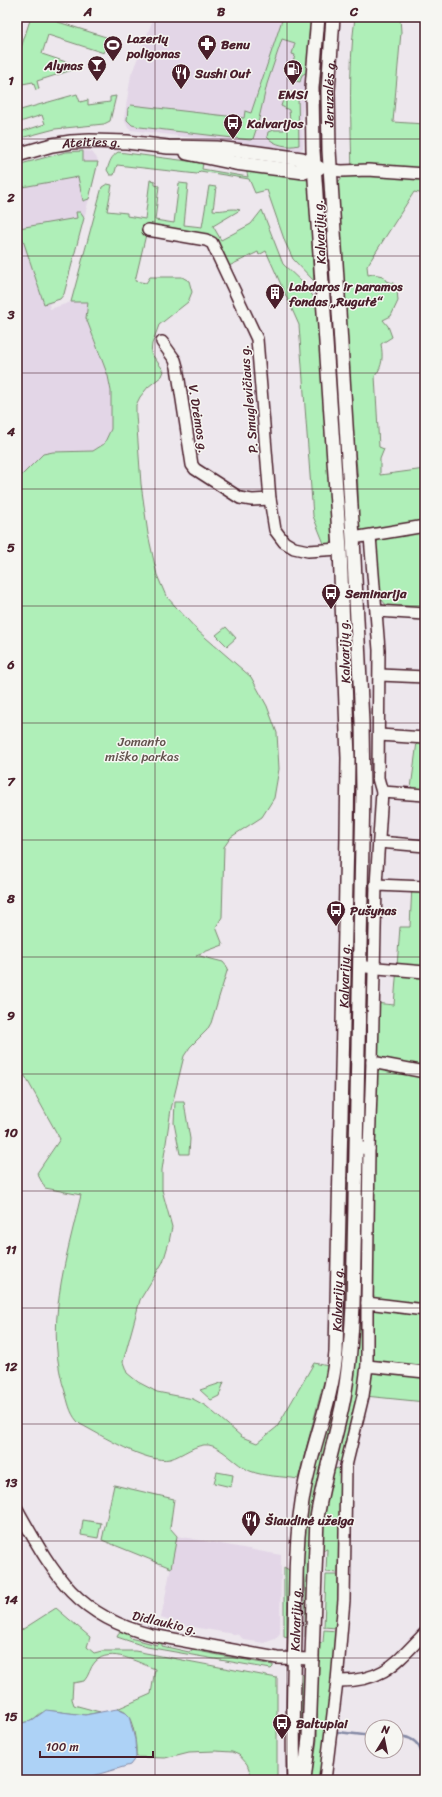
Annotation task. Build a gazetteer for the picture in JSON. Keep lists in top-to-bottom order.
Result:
{
  "streets": {
    "main road": ["Jeruzalės g.", "Ateities g.", "Kalvarijų g."],
    "street": ["P. Smuglevičiaus g.", "V. Drėmos g.", "Didlaukio g."]
  },
  "crossings": [
    ["Jeruzalės g.", "Ateities g."],
    ["Jeruzalės g.", "Kalvarijų g."],
    ["Ateities g.", "Kalvarijų g."],
    ["Kalvarijų g.", "P. Smuglevičiaus g."],
    ["Kalvarijų g.", "Didlaukio g."],
    ["P. Smuglevičiaus g.", "V. Drėmos g."]
  ],
  "parks": ["Jomanto miško parkas"],
  "places": {
    "pharmacy": ["Benu"],
    "sports": ["Lazerių poligonas"],
    "bar": ["Alynas"],
    "fuel station": ["EMSI"],
    "restaurant": ["Sushi Out", "Šiaudinė užeiga"],
    "bus stop": [
      "Kalvarijos",
      "Seminarija",
      "Pušynas",
      "Baltupiai"
    ],
    "building": ["Labdaros ir paramos fondas „Rugutė“"]
  },
  "scale_bar": "100 m",
  "north": "top",
  "grid": {
    "columns": ["A", "B", "C"],
    "rows": [
      "1",
      "2",
      "3",
      "4",
      "5",
      "6",
      "7",
      "8",
      "9",
      "10",
      "11",
      "12",
      "13",
      "14",
      "15"
    ]
  }
}
